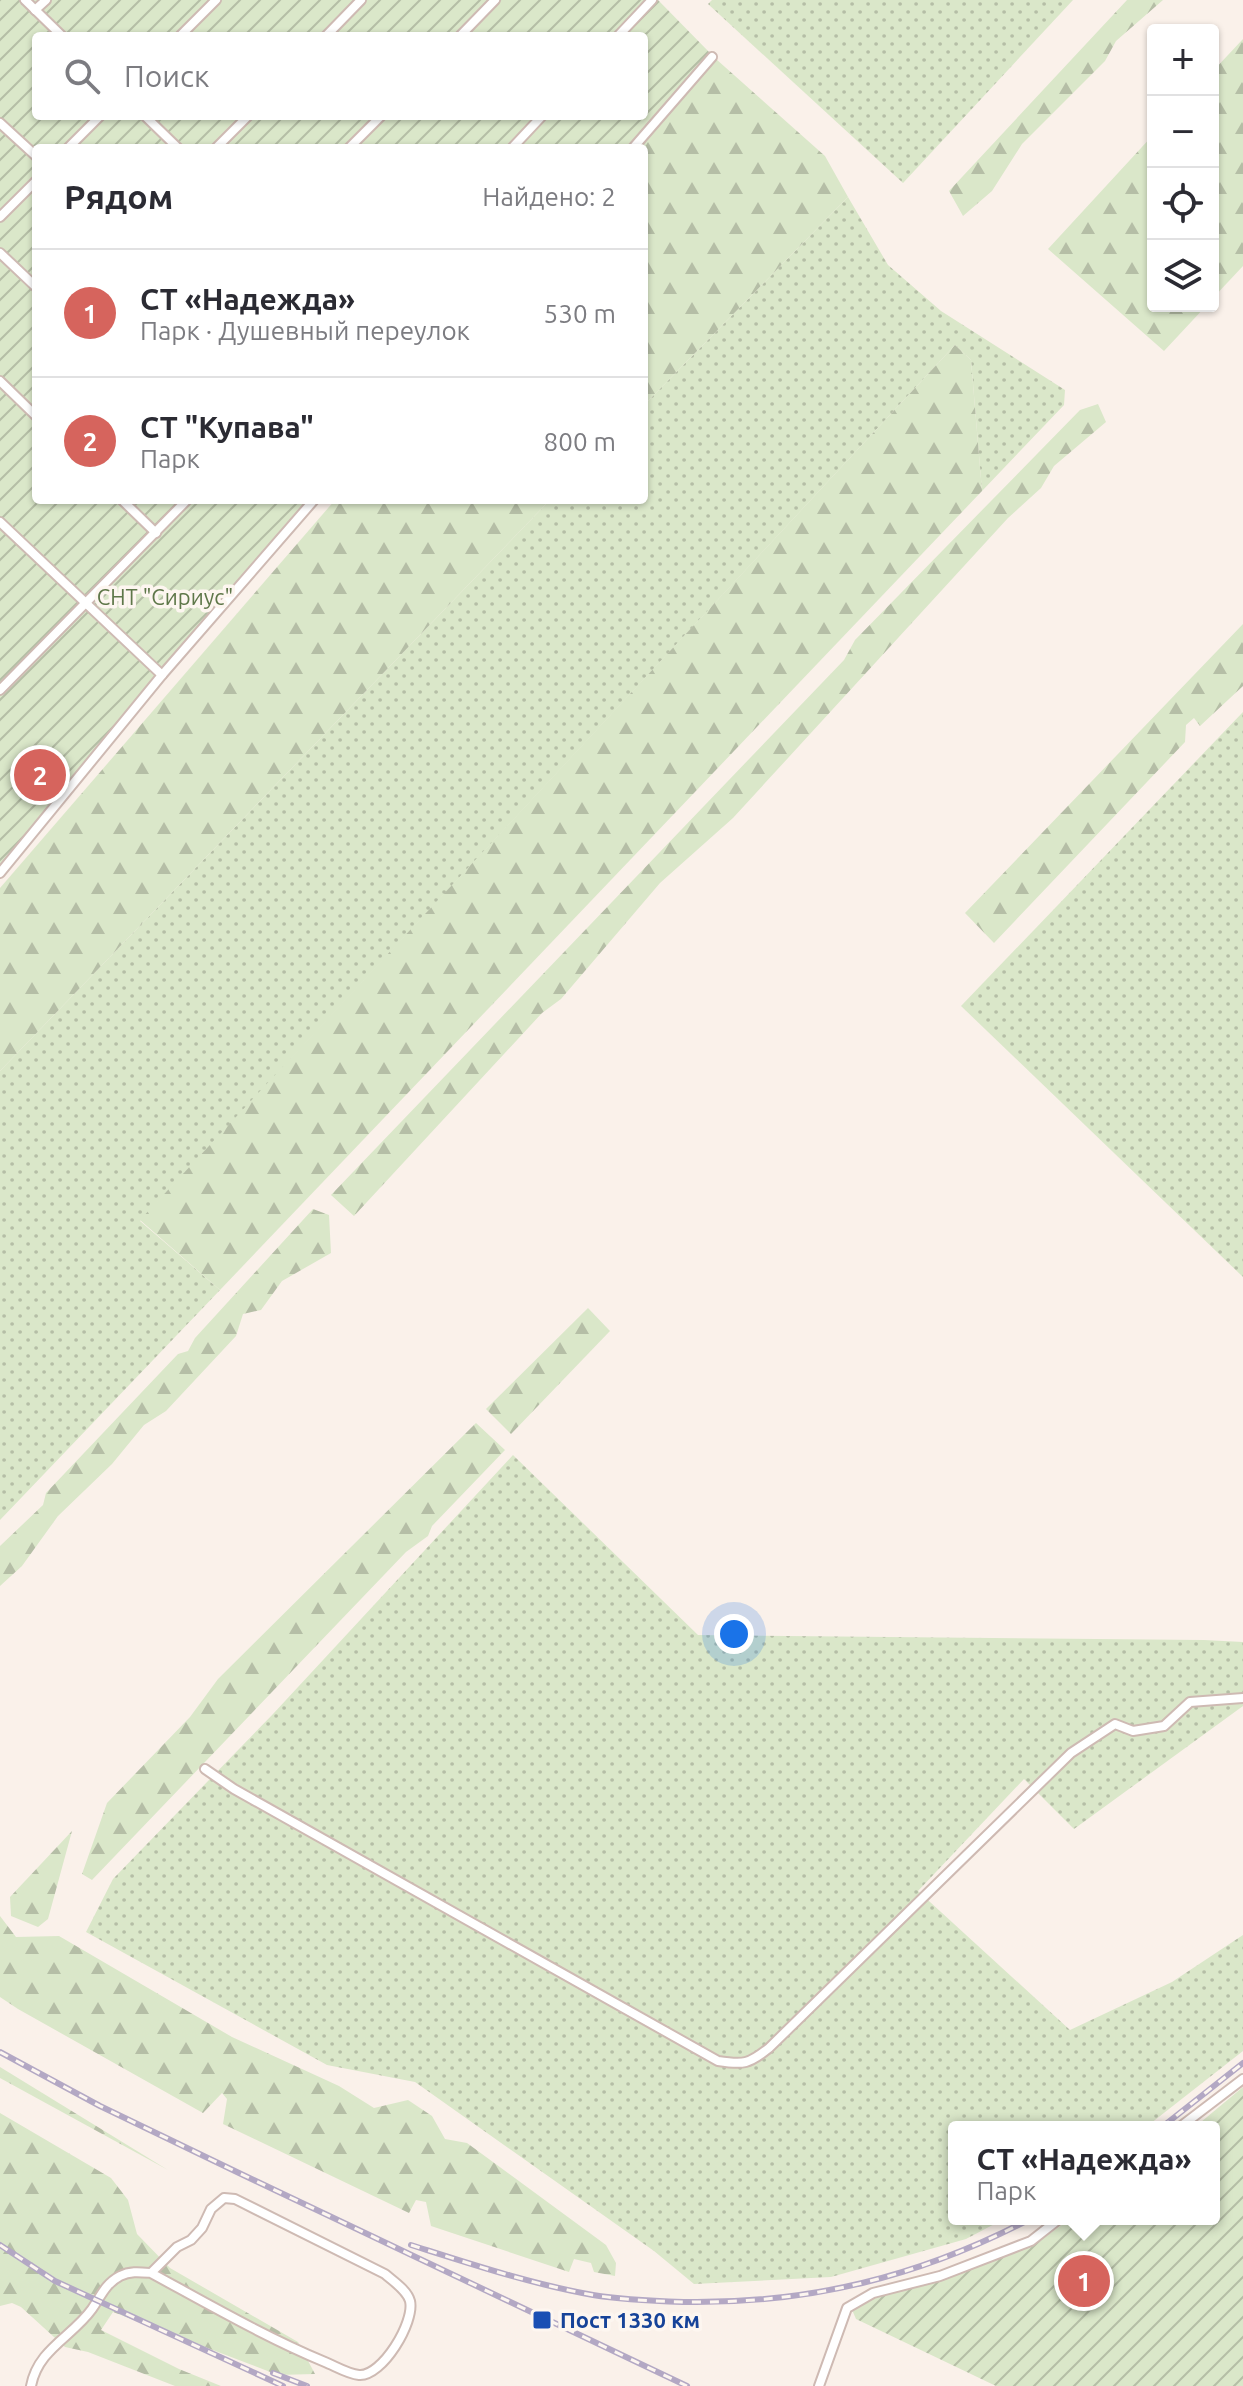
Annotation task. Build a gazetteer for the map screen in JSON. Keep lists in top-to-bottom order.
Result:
{
  "parks": ["СНТ \"Сириус\""],
  "places": {
    "transit": ["Пост 1330 км"]
  },
  "page": {
    "map_buttons": ["+", "−"],
    "search": "Поиск",
    "heading": ["Рядом", "Найдено: 2"],
    "list": [
      {
        "mark": "1",
        "name": "СТ «Надежда»",
        "note": "Парк · Душевный переулок",
        "value": "530 m"
      },
      {
        "mark": "2",
        "name": "СТ \"Купава\"",
        "note": "Парк",
        "value": "800 m"
      }
    ],
    "pins": ["2", "1"],
    "popup": ["СТ «Надежда»", "Парк"]
  }
}
